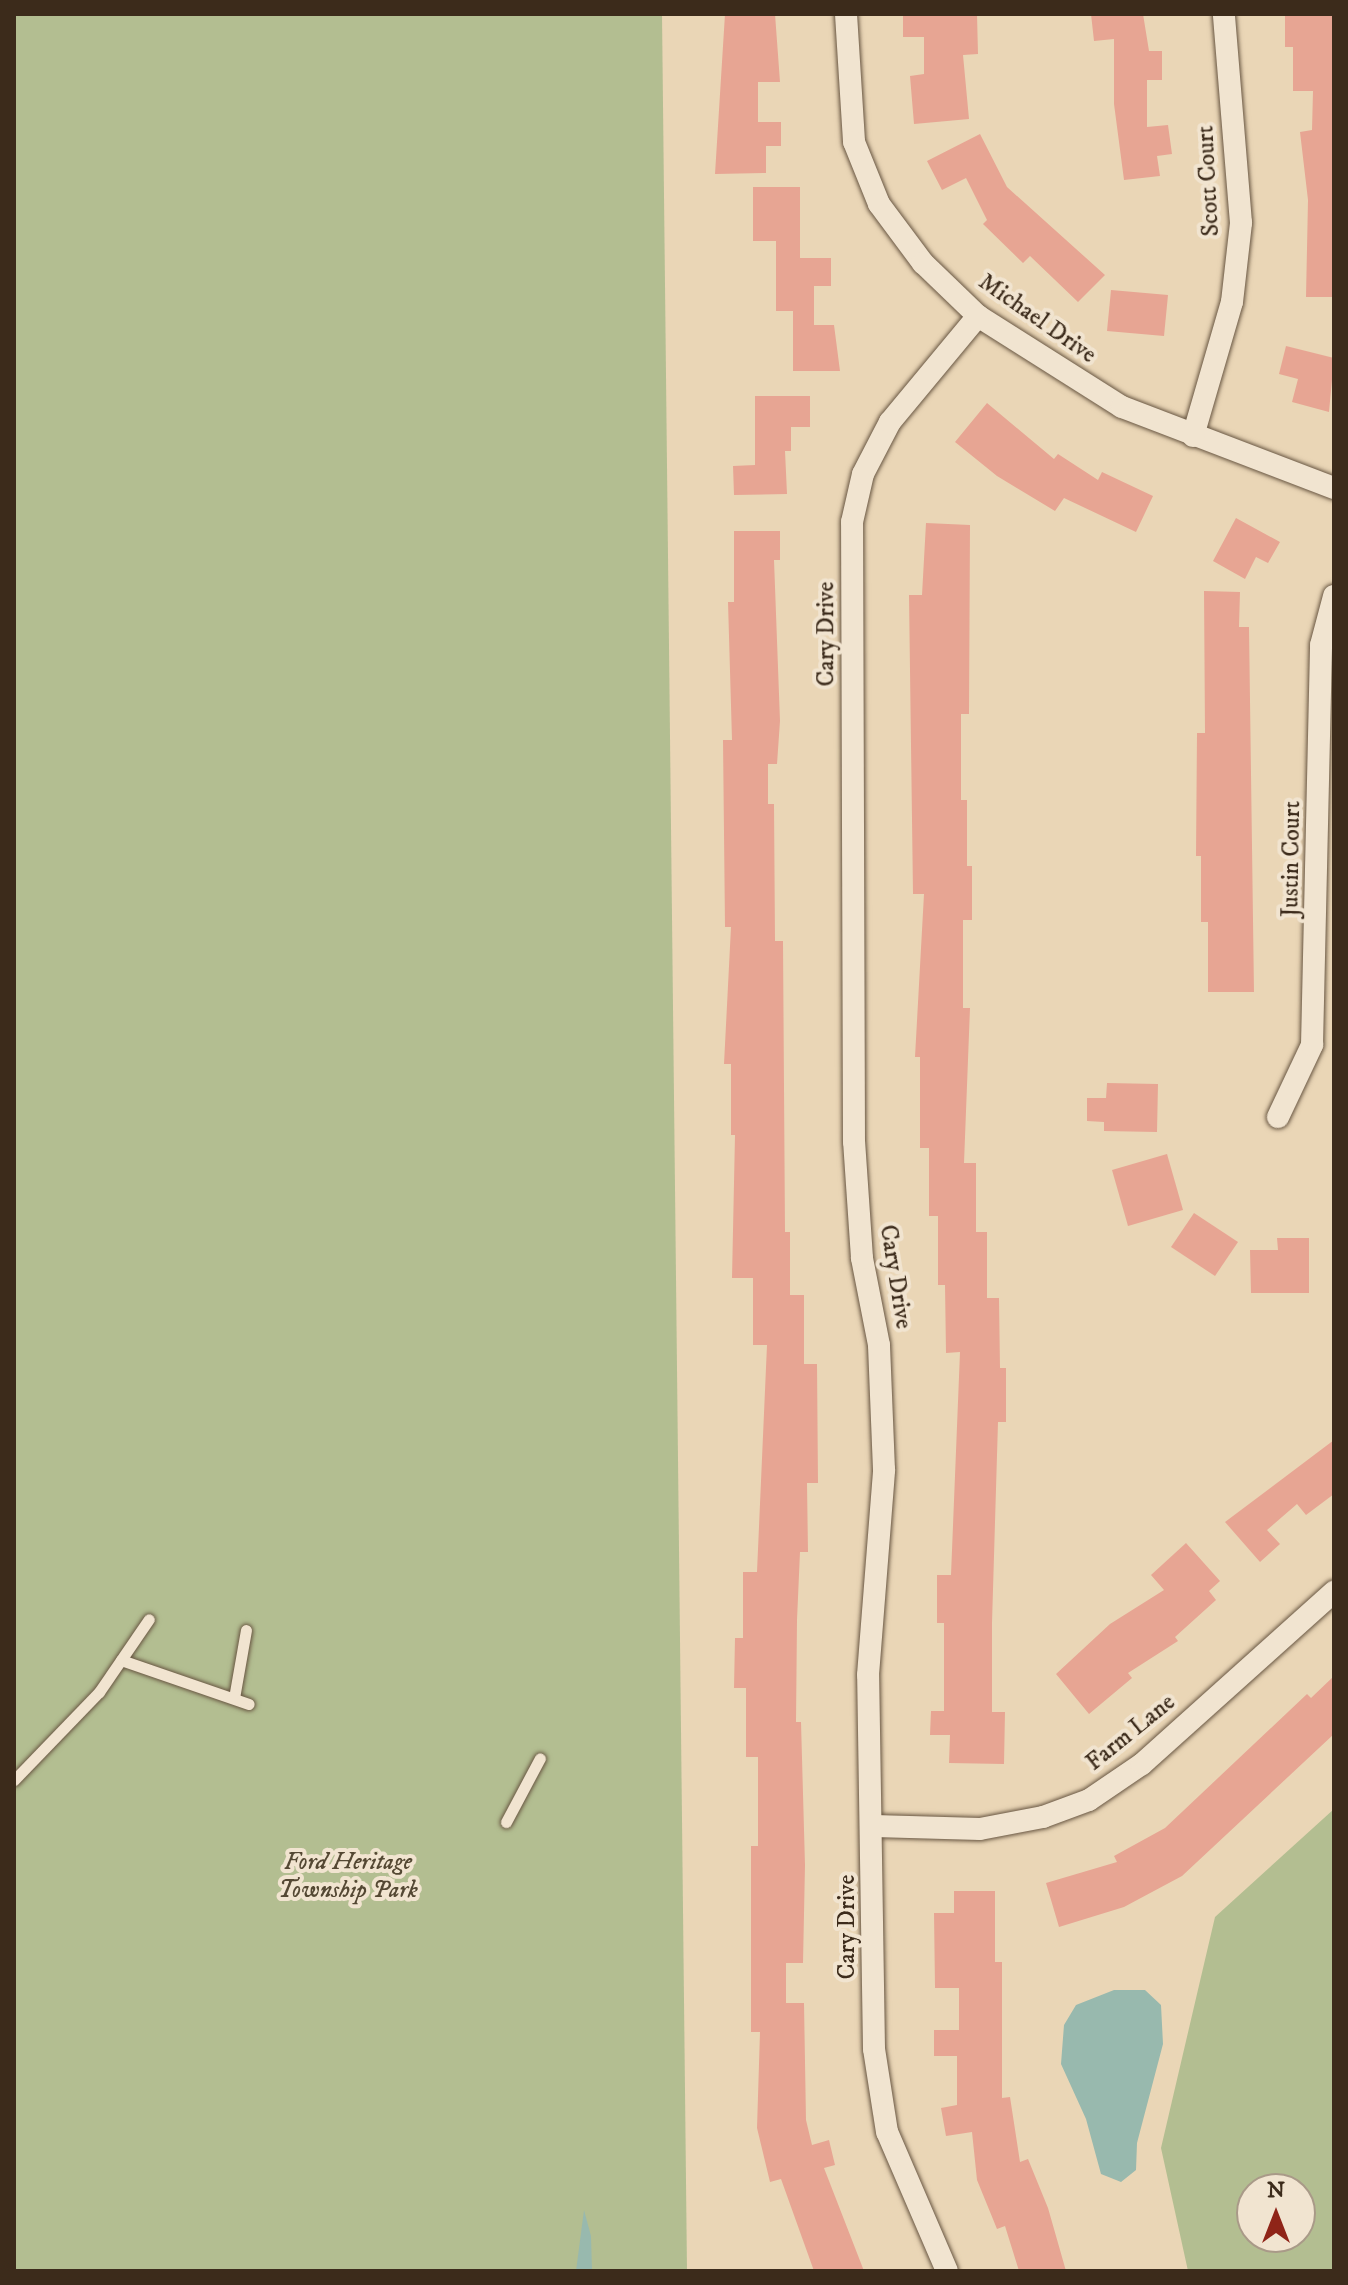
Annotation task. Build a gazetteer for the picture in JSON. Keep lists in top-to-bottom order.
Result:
{
  "streets": {
    "street": [
      "Scott Court",
      "Michael Drive",
      "Cary Drive",
      "Justin Court",
      "Farm Lane"
    ]
  },
  "crossings": [
    ["Scott Court", "Michael Drive"],
    ["Michael Drive", "Cary Drive"],
    ["Cary Drive", "Farm Lane"]
  ],
  "parks": ["Ford Heritage Township Park"],
  "north": "top"
}
